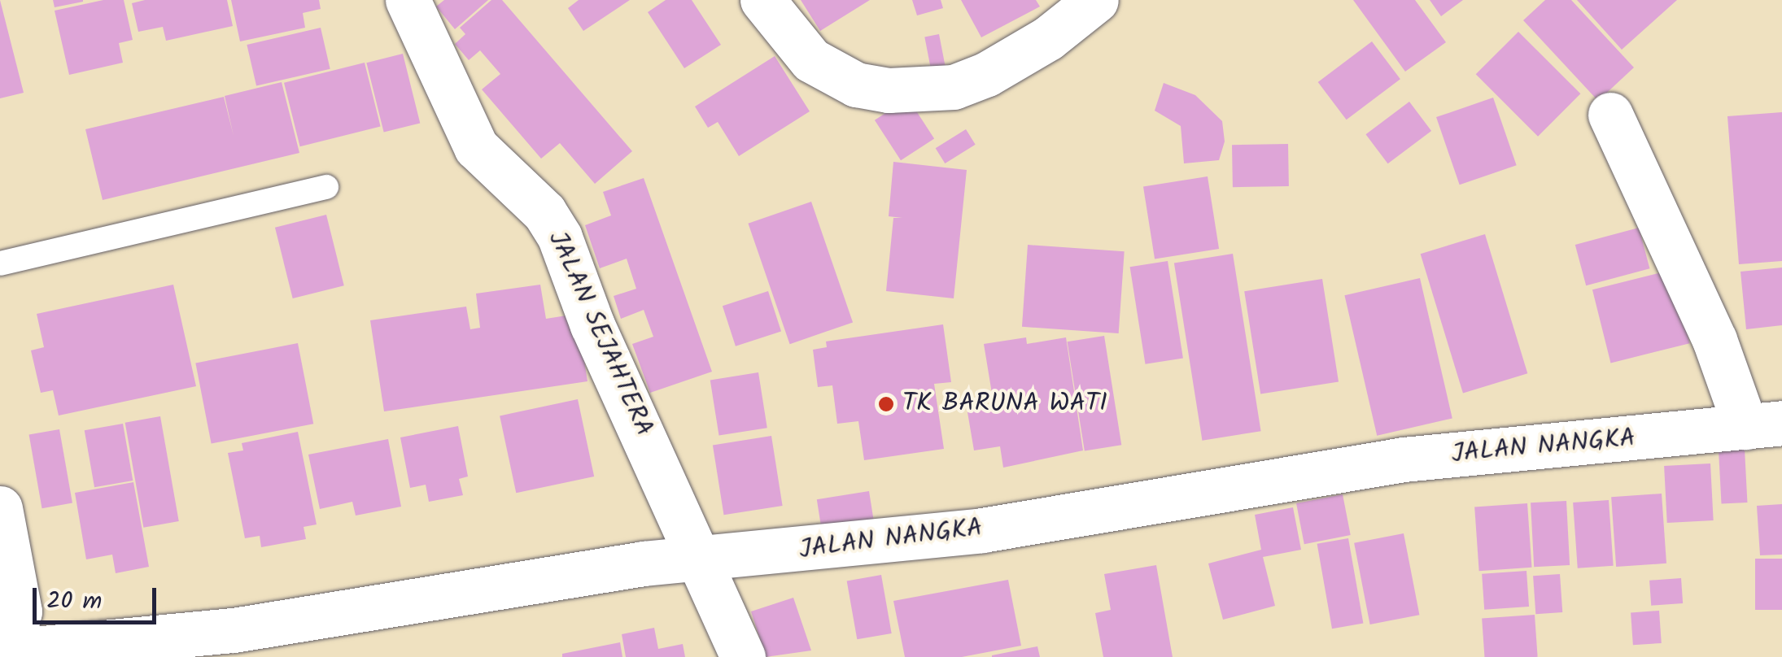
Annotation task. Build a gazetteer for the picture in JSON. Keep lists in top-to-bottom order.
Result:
{
  "streets": {
    "street": ["JALAN SEJAHTERA", "JALAN NANGKA"]
  },
  "crossings": [
    ["JALAN SEJAHTERA", "JALAN NANGKA"]
  ],
  "places": ["TK BARUNA WATI"],
  "scale_bar": "20 m"
}
